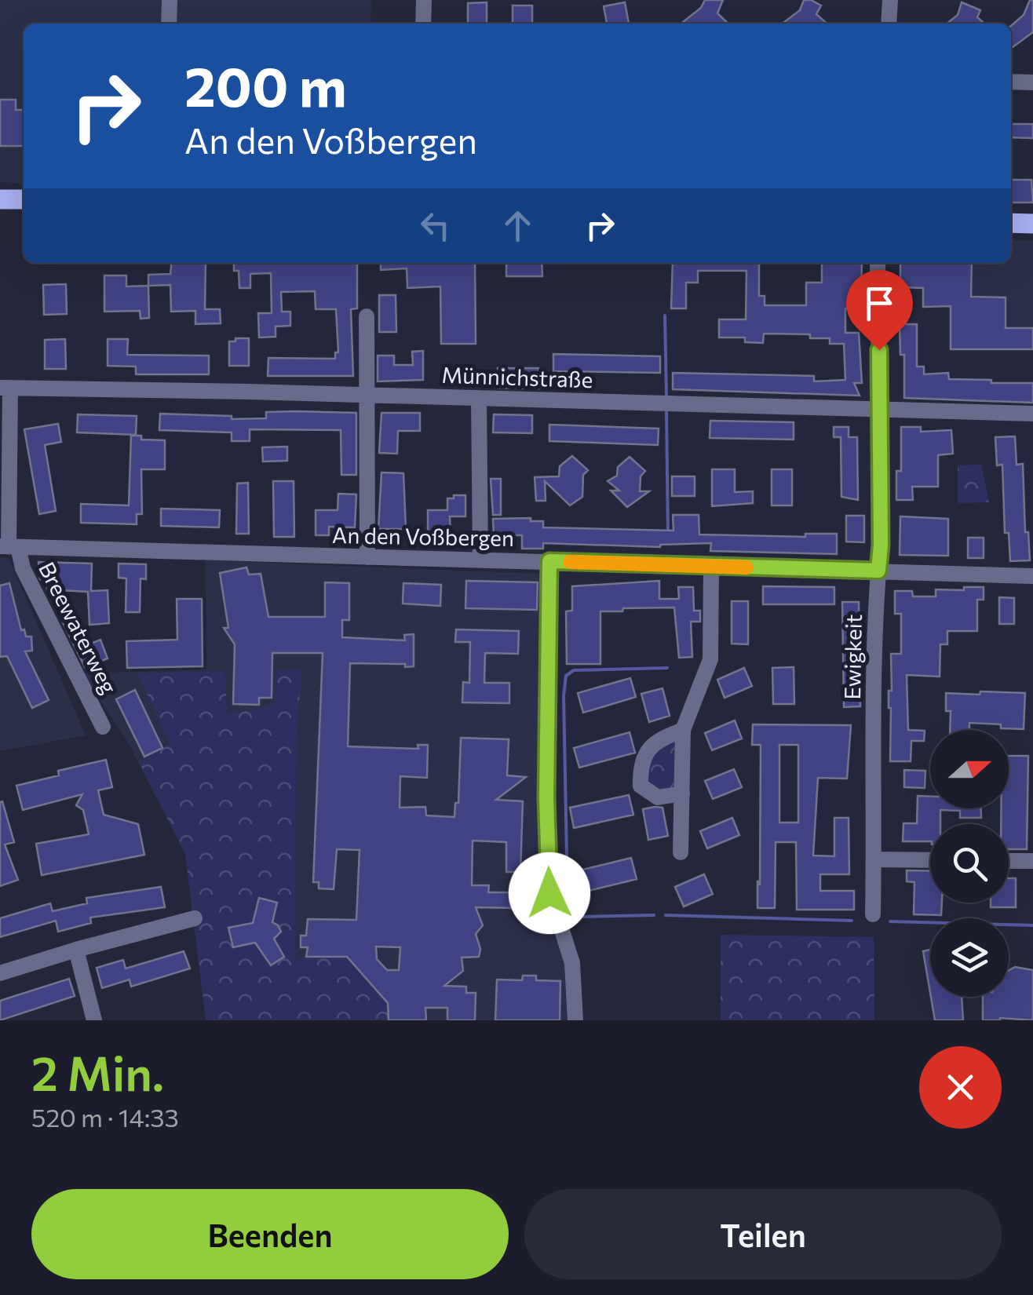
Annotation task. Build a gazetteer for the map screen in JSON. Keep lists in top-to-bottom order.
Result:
{
  "streets": {
    "street": [
      "Münnichstraße",
      "An den Voßbergen",
      "Breewaterweg",
      "Ewigkeit"
    ]
  },
  "crossings": [
    ["Münnichstraße", "Breewaterweg"],
    ["Münnichstraße", "Ewigkeit"],
    ["An den Voßbergen", "Breewaterweg"],
    ["An den Voßbergen", "Ewigkeit"]
  ],
  "north": "right",
  "page": {
    "turn": ["200 m", "An den Voßbergen"],
    "heading": ["2 Min.", "520 m · 14:33"],
    "buttons": ["Beenden", "Teilen"]
  }
}
